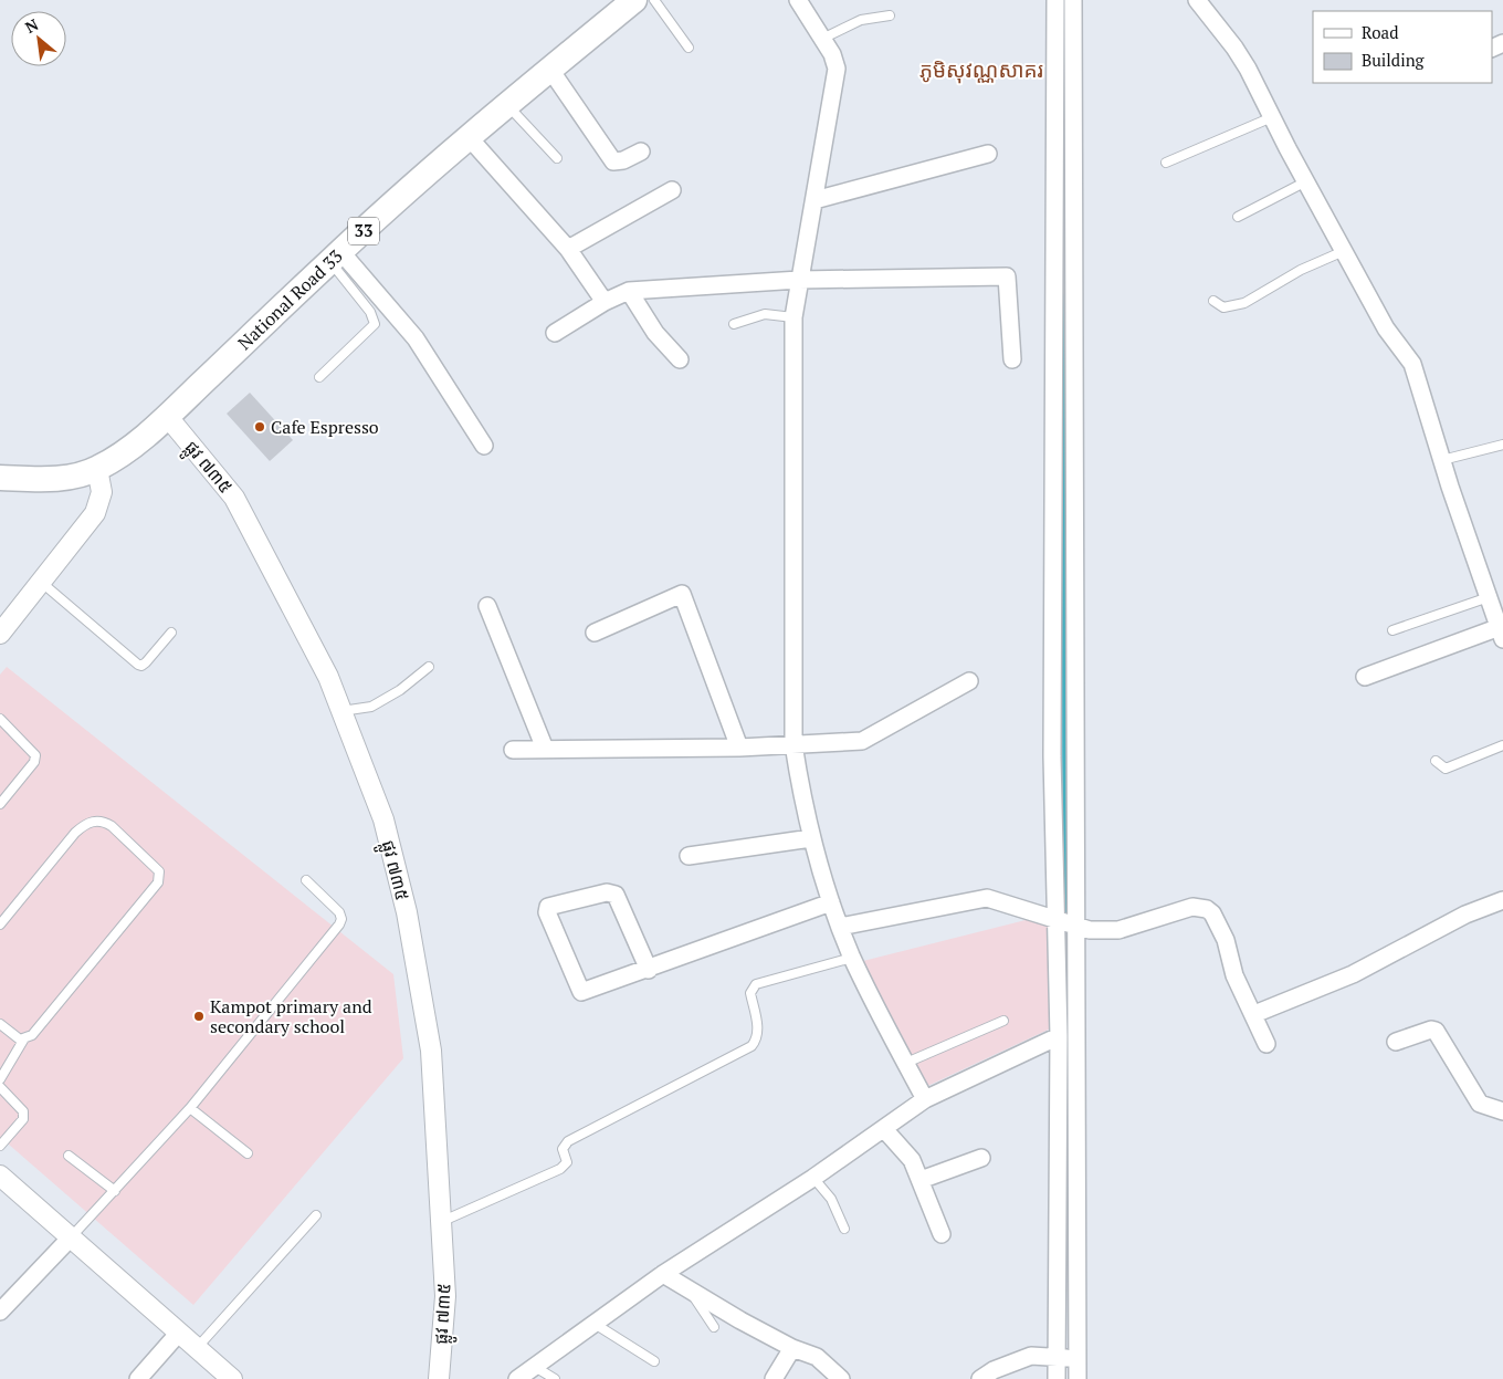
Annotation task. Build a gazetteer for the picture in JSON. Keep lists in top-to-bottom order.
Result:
{
  "streets": {
    "main road": ["33", "National Road 33"],
    "street": ["ផ្លូវ ៧៣៥"]
  },
  "crossings": [
    ["National Road 33", "ផ្លូវ ៧៣៥"]
  ],
  "districts": ["ភូមិសុវណ្ណសាគរ"],
  "places": ["Cafe Espresso", "Kampot primary and secondary school"],
  "legend": ["Road", "Building"],
  "north": "top left"
}
